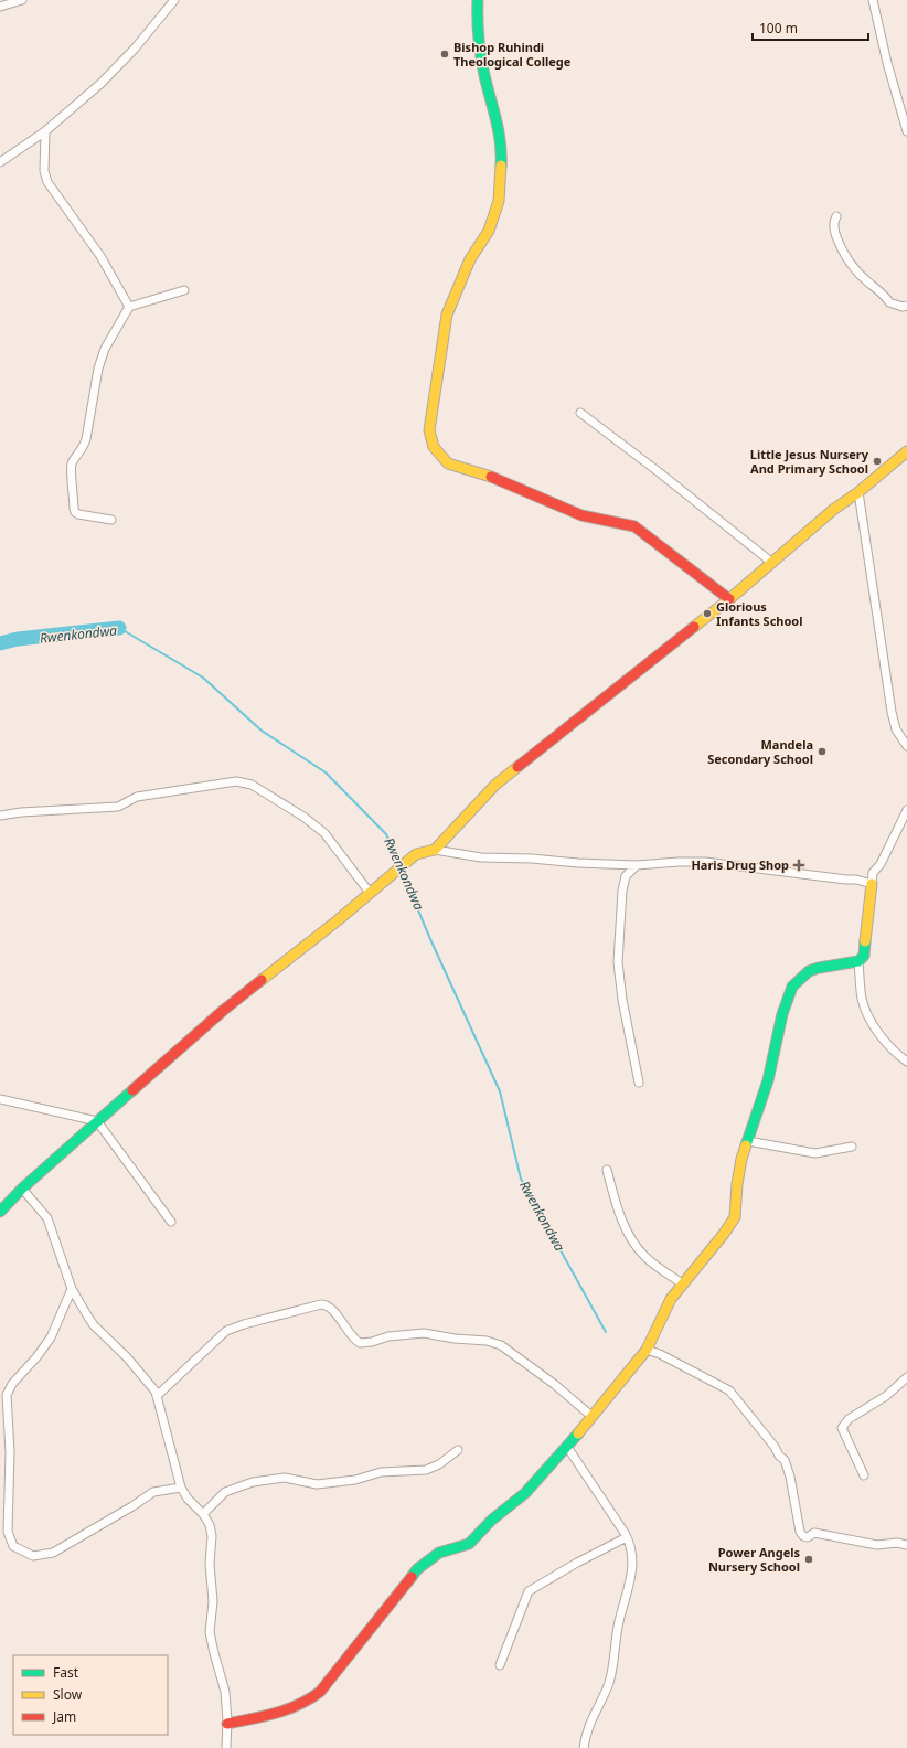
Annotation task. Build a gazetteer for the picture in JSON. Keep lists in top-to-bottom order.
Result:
{
  "water": ["Rwenkondwa"],
  "places": {
    "other": [
      "Bishop Ruhindi Theological College",
      "Little Jesus Nursery And Primary School",
      "Glorious Infants School",
      "Mandela Secondary School",
      "Power Angels Nursery School"
    ],
    "health": ["Haris Drug Shop"]
  },
  "legend": ["Fast", "Slow", "Jam"],
  "scale_bar": "100 m"
}
